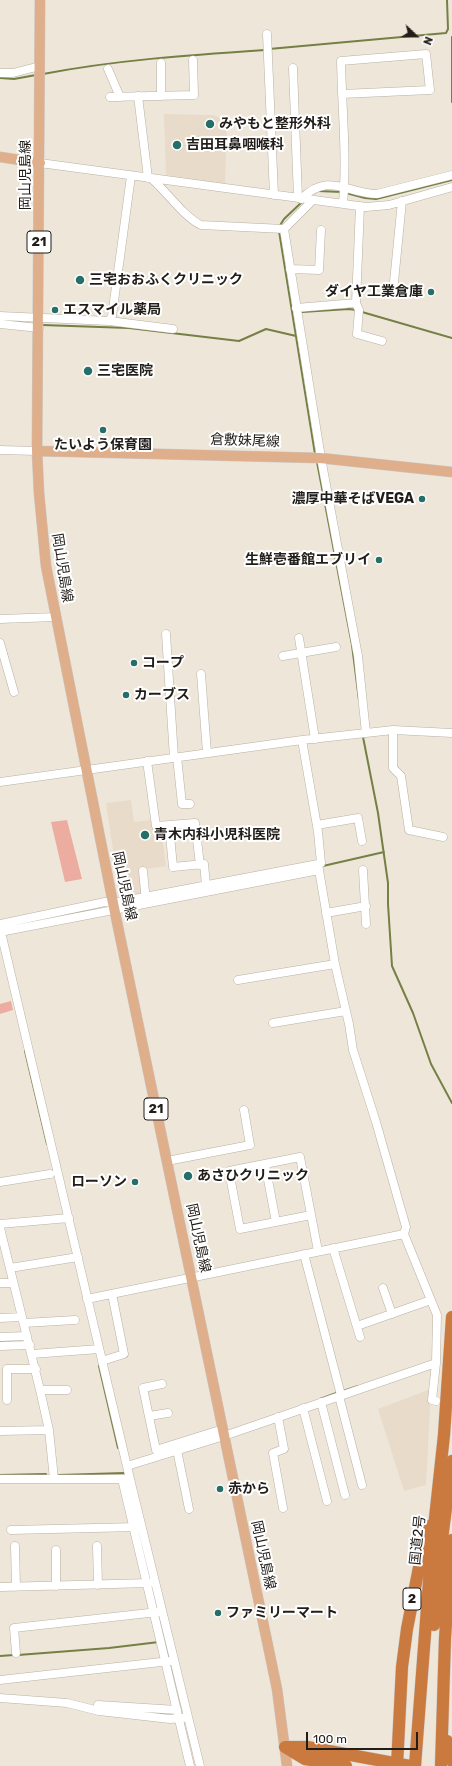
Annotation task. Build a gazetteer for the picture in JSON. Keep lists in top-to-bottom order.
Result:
{
  "streets": {
    "highway": ["国道2号", "2"],
    "main road": ["岡山児島線", "21", "倉敷妹尾線"]
  },
  "crossings": [
    ["岡山児島線", "倉敷妹尾線"],
    ["国道2号", "2"]
  ],
  "places": [
    "みやもと整形外科",
    "吉田耳鼻咽喉科",
    "三宅おおふくクリニック",
    "ダイヤ工業倉庫",
    "エスマイル薬局",
    "三宅医院",
    "たいよう保育園",
    "濃厚中華そばVEGA",
    "生鮮壱番館エブリイ",
    "コープ",
    "カーブス",
    "青木内科小児科医院",
    "あさひクリニック",
    "ローソン",
    "赤から",
    "ファミリーマート"
  ],
  "scale_bar": "100 m",
  "north": "right"
}
